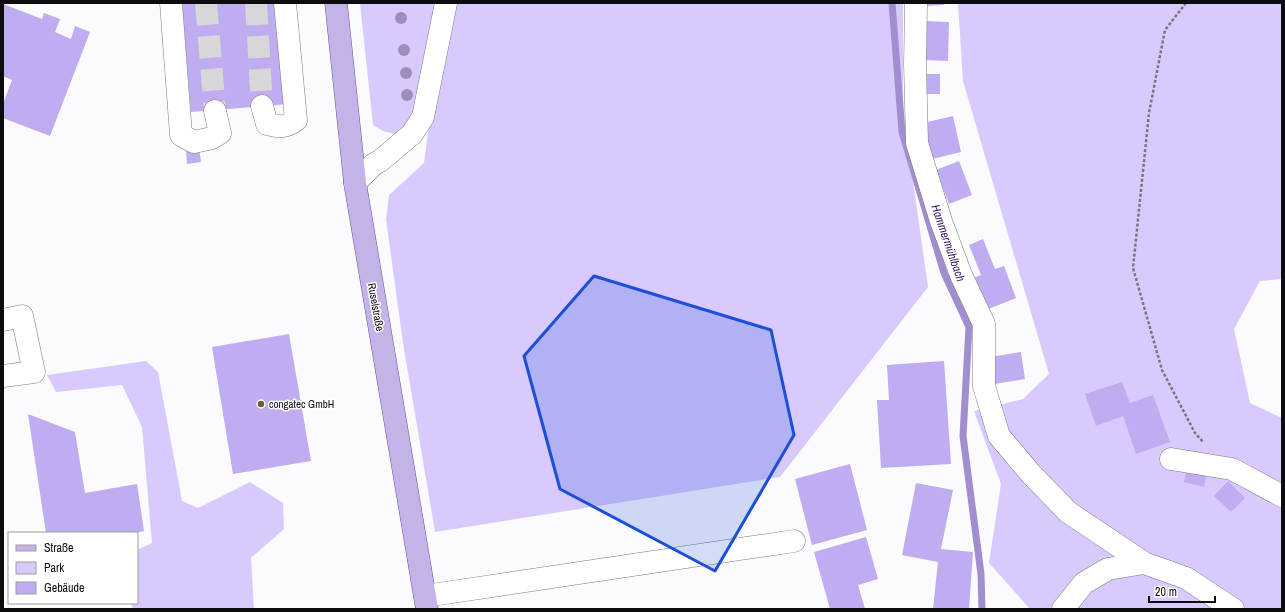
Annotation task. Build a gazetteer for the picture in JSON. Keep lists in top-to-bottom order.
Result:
{
  "streets": {
    "main road": ["Ruselstraße"]
  },
  "water": ["Hammermühlbach"],
  "places": ["congatec GmbH"],
  "legend": ["Straße", "Park", "Gebäude"],
  "scale_bar": "20 m"
}
